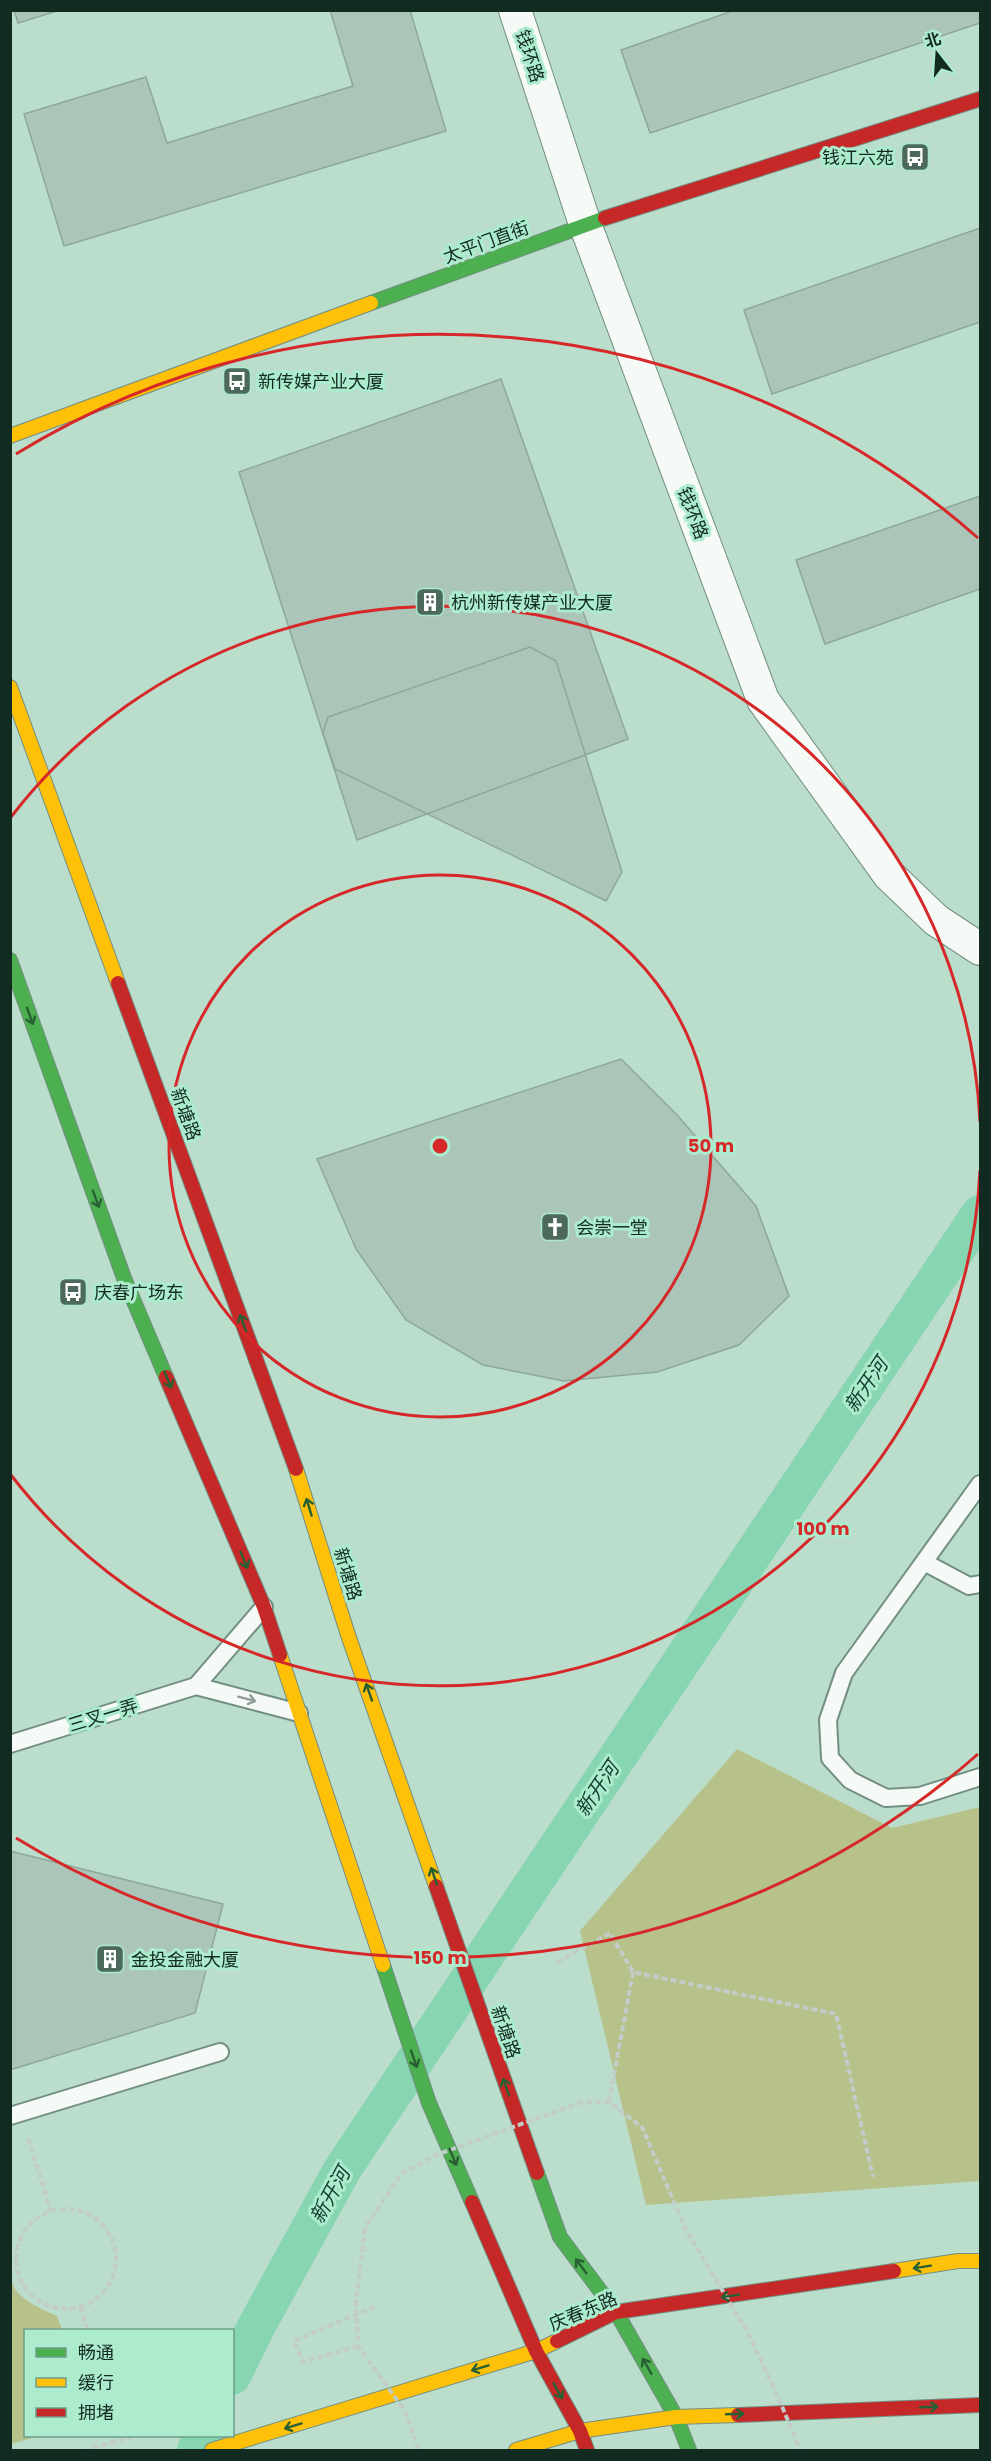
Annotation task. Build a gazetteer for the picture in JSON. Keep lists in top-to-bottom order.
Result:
{
  "streets": {
    "main road": ["太平门直街", "新塘路", "庆春东路"],
    "street": ["钱环路"],
    "lane": ["三叉一弄"]
  },
  "crossings": [
    ["钱环路", "太平门直街"],
    ["新塘路", "庆春东路"]
  ],
  "one_way": ["庆春东路"],
  "water": ["新开河"],
  "places": {
    "bus stop": ["钱江六苑", "新传媒产业大厦", "庆春广场东"],
    "building": ["杭州新传媒产业大厦", "金投金融大厦"],
    "church": ["会崇一堂"]
  },
  "legend": ["畅通", "缓行", "拥堵"],
  "north": "top",
  "rings": ["50 m", "100 m", "150 m"]
}
